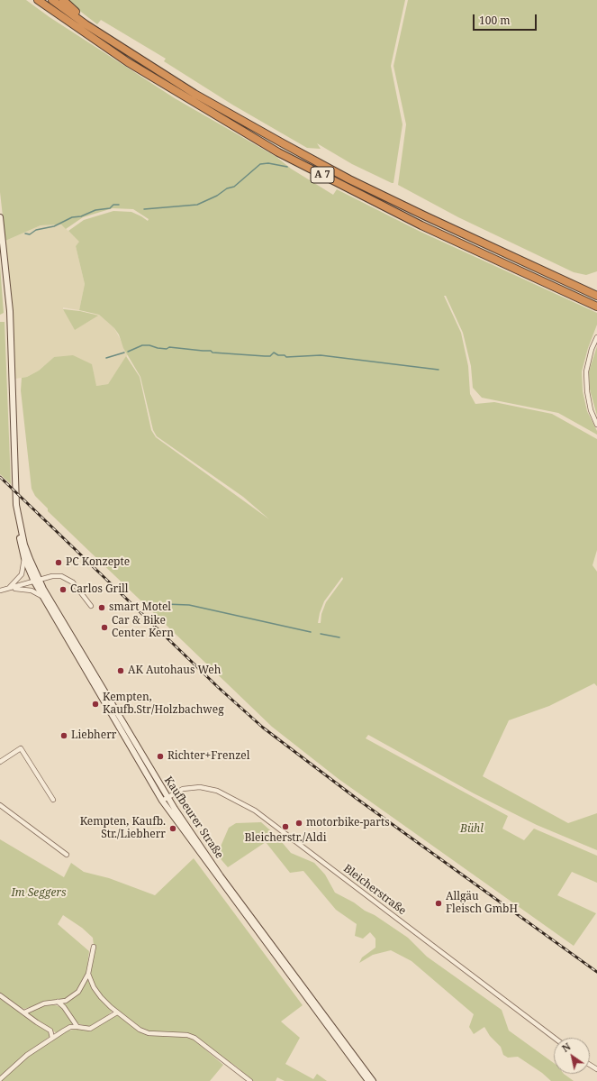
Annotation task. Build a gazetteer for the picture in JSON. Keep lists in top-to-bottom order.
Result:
{
  "streets": {
    "highway": ["A 7"],
    "main road": ["Kaufbeurer Straße"],
    "street": ["Bleicherstraße"]
  },
  "crossings": [
    ["Kaufbeurer Straße", "Bleicherstraße"]
  ],
  "parks": ["Bühl", "Im Seggers"],
  "places": [
    "PC Konzepte",
    "Carlos Grill",
    "smart Motel",
    "Car & Bike Center Kern",
    "AK Autohaus Weh",
    "Kempten, Kaufb.Str/Holzbachweg",
    "Liebherr",
    "Richter+Frenzel",
    "motorbike-parts",
    "Bleicherstr./Aldi",
    "Kempten, Kaufb. Str./Liebherr",
    "Allgäu Fleisch GmbH"
  ],
  "scale_bar": "100 m",
  "north": "top left"
}
